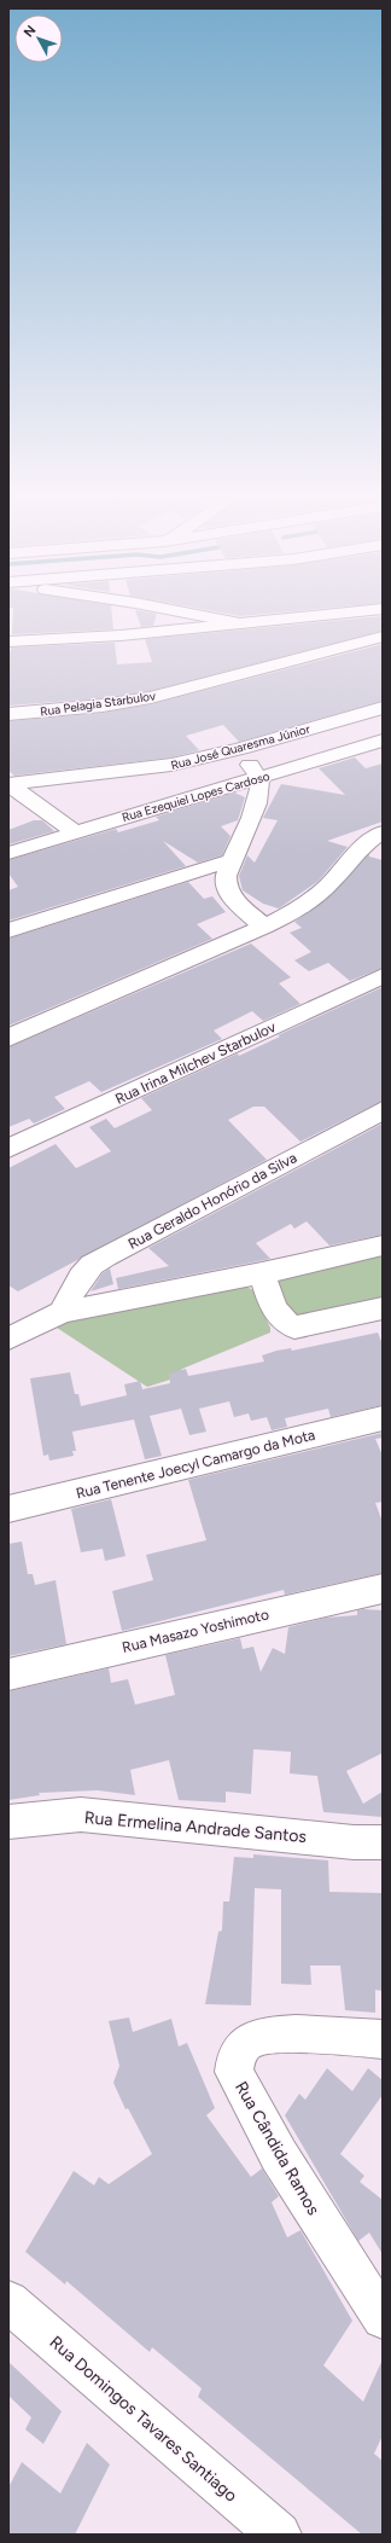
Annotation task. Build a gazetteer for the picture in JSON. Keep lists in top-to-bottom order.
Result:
{
  "streets": {
    "street": [
      "Rua Pelagia Starbulov",
      "Rua José Quaresma Júnior",
      "Rua Ezequiel Lopes Cardoso",
      "Rua Irina Milchev Starbulov",
      "Rua Geraldo Honório da Silva",
      "Rua Tenente Joecyl Camargo da Mota",
      "Rua Masazo Yoshimoto",
      "Rua Ermelina Andrade Santos",
      "Rua Cândida Ramos",
      "Rua Domingos Tavares Santiago"
    ]
  },
  "north": "top left"
}
